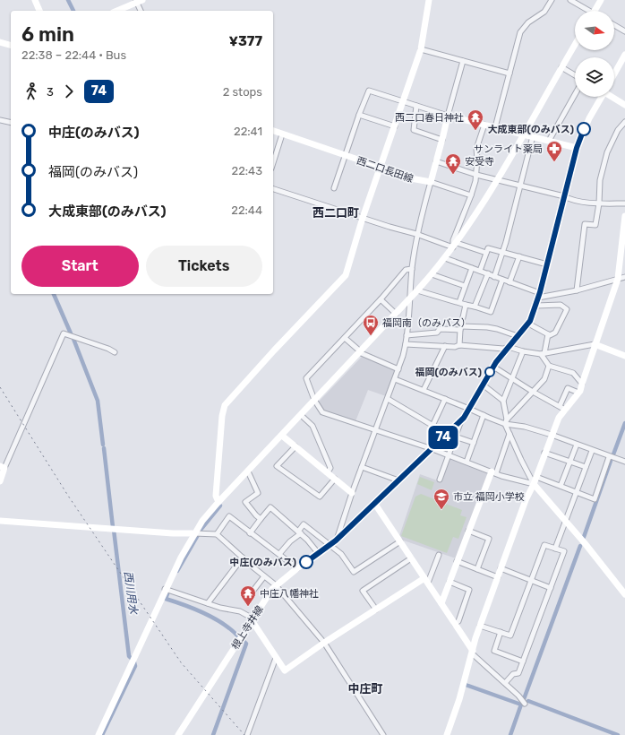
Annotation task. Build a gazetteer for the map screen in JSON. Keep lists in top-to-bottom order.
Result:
{
  "streets": {
    "street": ["西二口長田線", "根上寺井線"]
  },
  "districts": ["西二口町", "中庄町"],
  "water": ["西川用水"],
  "places": {
    "other": ["大成東部(のみバス)", "福岡(のみバス)", "中庄(のみバス)"],
    "temple": ["西二口春日神社", "安受寺", "中庄八幡神社"],
    "pharmacy": ["サンライト薬局"],
    "bus stop": ["福岡南（のみバス）"],
    "school or university": ["市立 福岡小学校"]
  },
  "lines": ["bus line 74"],
  "north": "right",
  "page": {
    "on_map": "74",
    "heading": ["6 min", "22:38 – 22:44 · Bus", "¥377"],
    "legs": ["3", "74", "2 stops"],
    "list": [
      {
        "name": "中庄(のみバス)",
        "value": "22:41"
      },
      {
        "name": "福岡(のみバス)",
        "value": "22:43"
      },
      {
        "name": "大成東部(のみバス)",
        "value": "22:44"
      }
    ],
    "buttons": ["Start", "Tickets"]
  }
}
